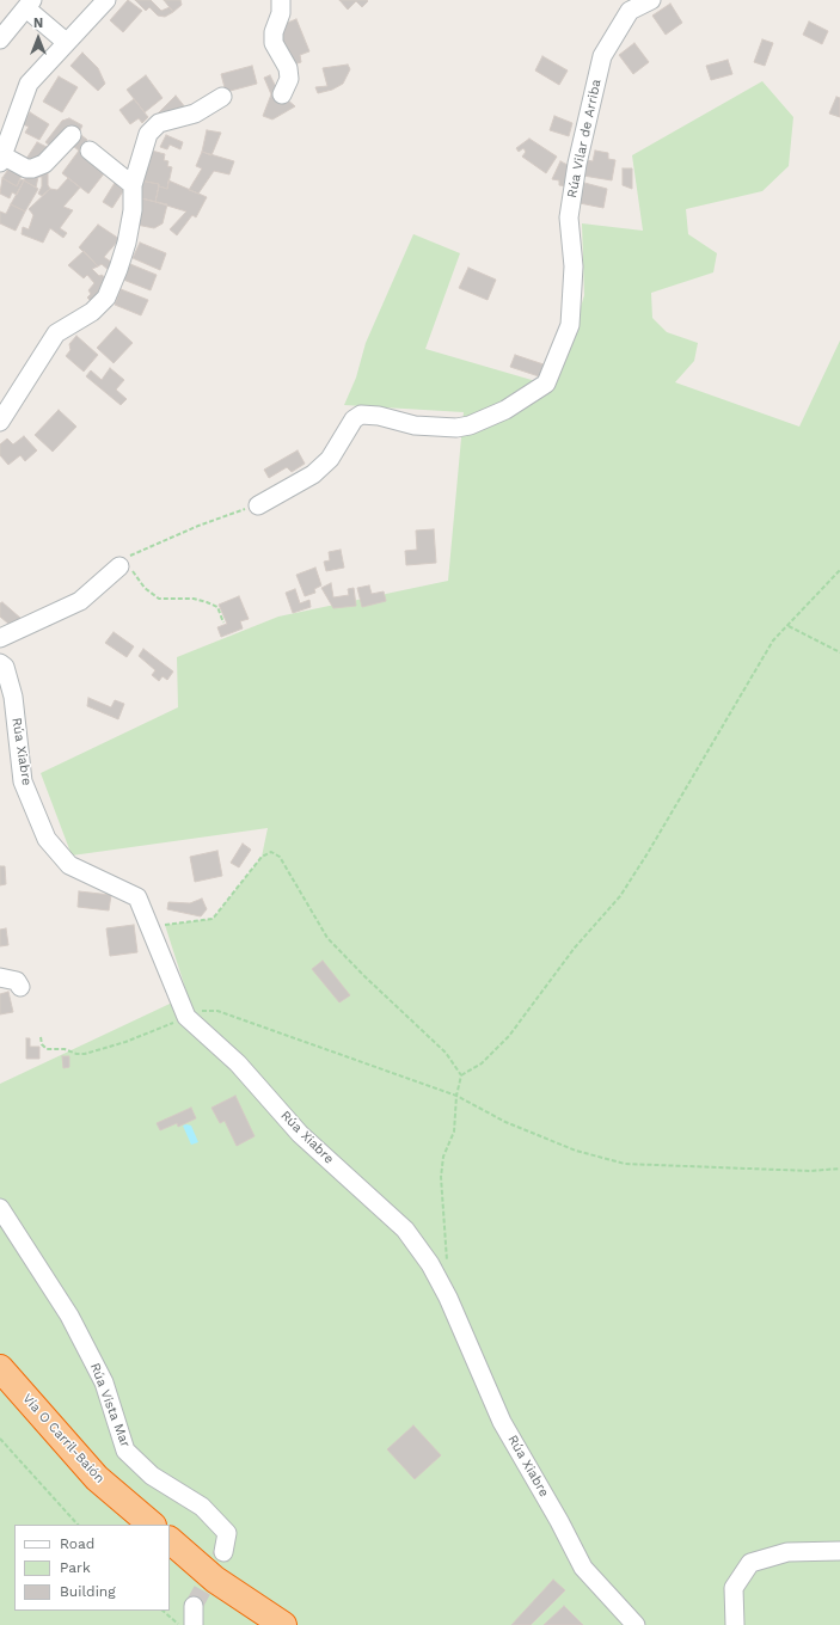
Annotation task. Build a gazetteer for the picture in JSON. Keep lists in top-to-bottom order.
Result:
{
  "streets": {
    "highway": ["Vía O Carril-Baión"],
    "street": ["Rúa Vilar de Arriba", "Rúa Xiabre", "Rúa Vista Mar"]
  },
  "legend": ["Road", "Park", "Building"],
  "north": "top"
}
